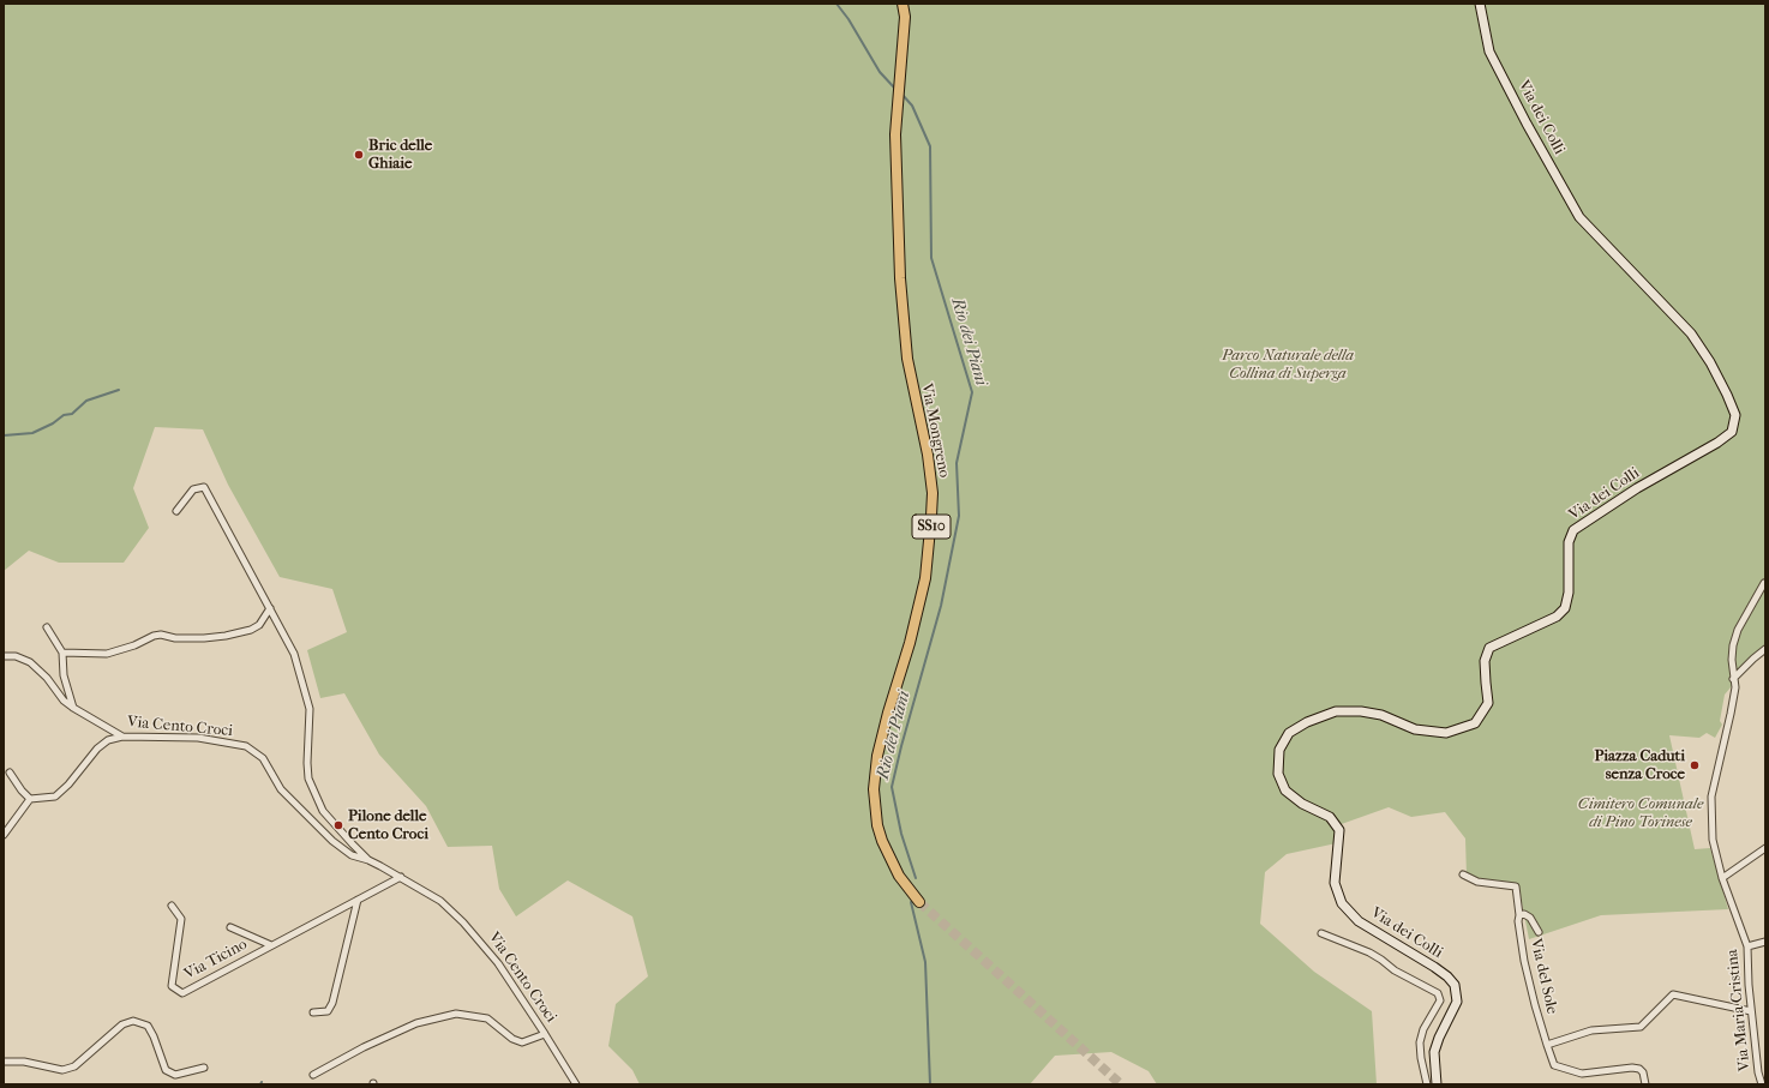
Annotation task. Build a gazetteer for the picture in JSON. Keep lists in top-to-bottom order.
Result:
{
  "streets": {
    "main road": ["Via Mongreno", "SS10"],
    "street": [
      "Via dei Colli",
      "Via Cento Croci",
      "Via Ticino",
      "Via del Sole",
      "Via Maria Cristina"
    ]
  },
  "crossings": [
    ["Via Cento Croci", "Via Ticino"]
  ],
  "water": ["Rio dei Piani"],
  "parks": ["Parco Naturale della Collina di Superga", "Cimitero Comunale di Pino Torinese"],
  "places": ["Bric delle Ghiaie", "Piazza Caduti senza Croce", "Pilone delle Cento Croci"]
}
